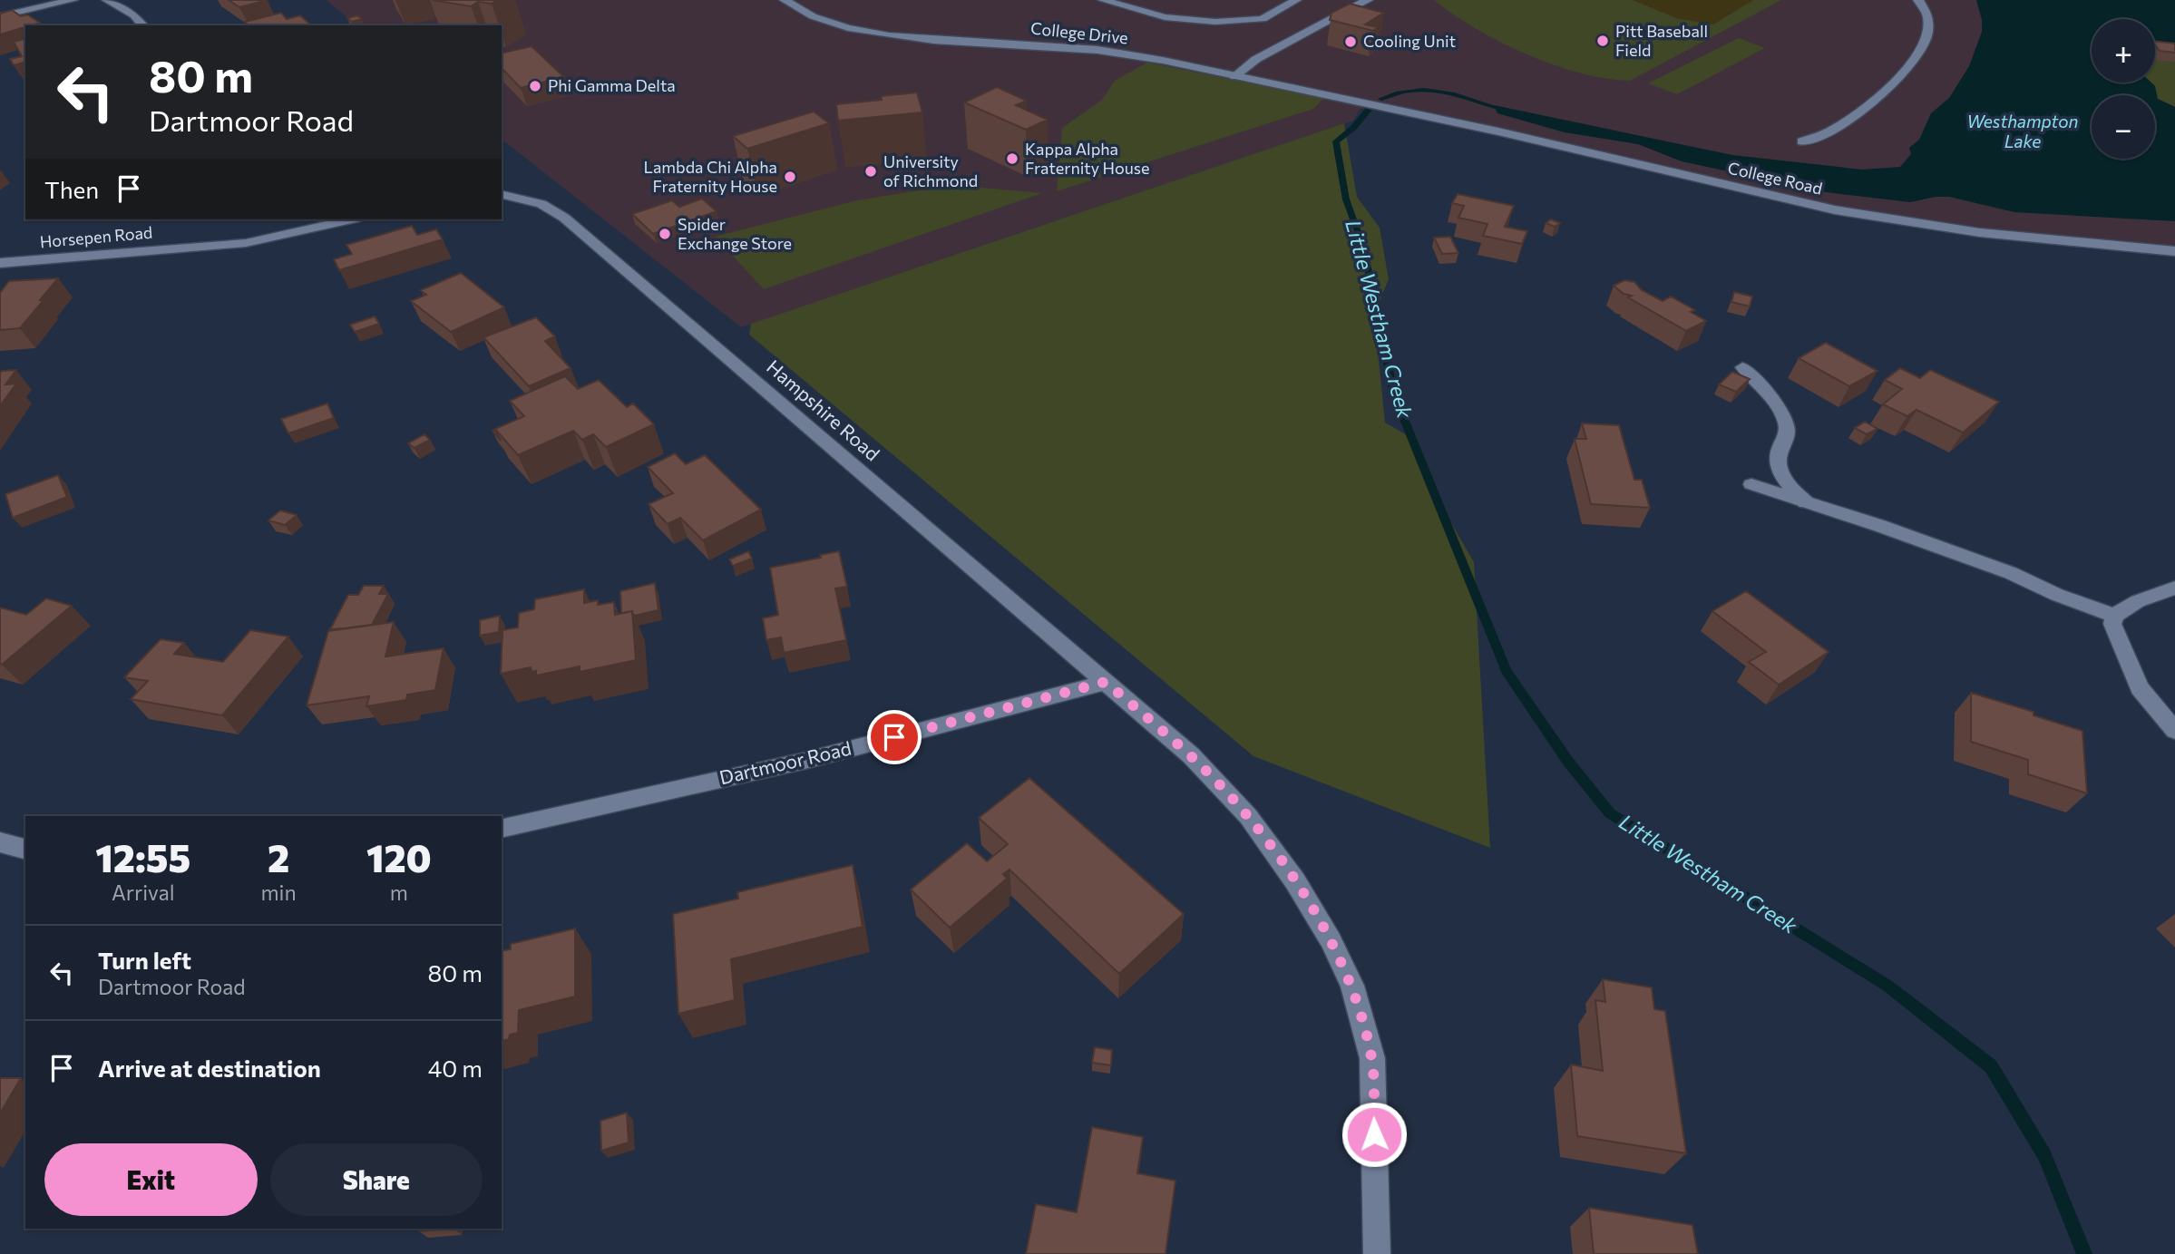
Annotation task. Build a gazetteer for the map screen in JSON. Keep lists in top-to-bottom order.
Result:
{
  "streets": {
    "street": [
      "College Drive",
      "College Road",
      "Horsepen Road",
      "Hampshire Road",
      "Dartmoor Road"
    ]
  },
  "crossings": [
    ["College Drive", "College Road"],
    ["Hampshire Road", "Dartmoor Road"]
  ],
  "water": ["Westhampton Lake", "Little Westham Creek"],
  "places": [
    "Pitt Baseball Field",
    "Cooling Unit",
    "Phi Gamma Delta",
    "Kappa Alpha Fraternity House",
    "University of Richmond",
    "Lambda Chi Alpha Fraternity House",
    "Spider Exchange Store"
  ],
  "page": {
    "map_buttons": ["+", "−"],
    "turn": ["80 m", "Dartmoor Road"],
    "then": "Then",
    "eta": [
      "12:55",
      "Arrival",
      "2",
      "min",
      "120",
      "m"
    ],
    "list": [
      {
        "name": "Turn left",
        "note": "Dartmoor Road",
        "value": "80 m"
      },
      {
        "name": "Arrive at destination",
        "value": "40 m"
      }
    ],
    "buttons": ["Exit", "Share"]
  }
}
